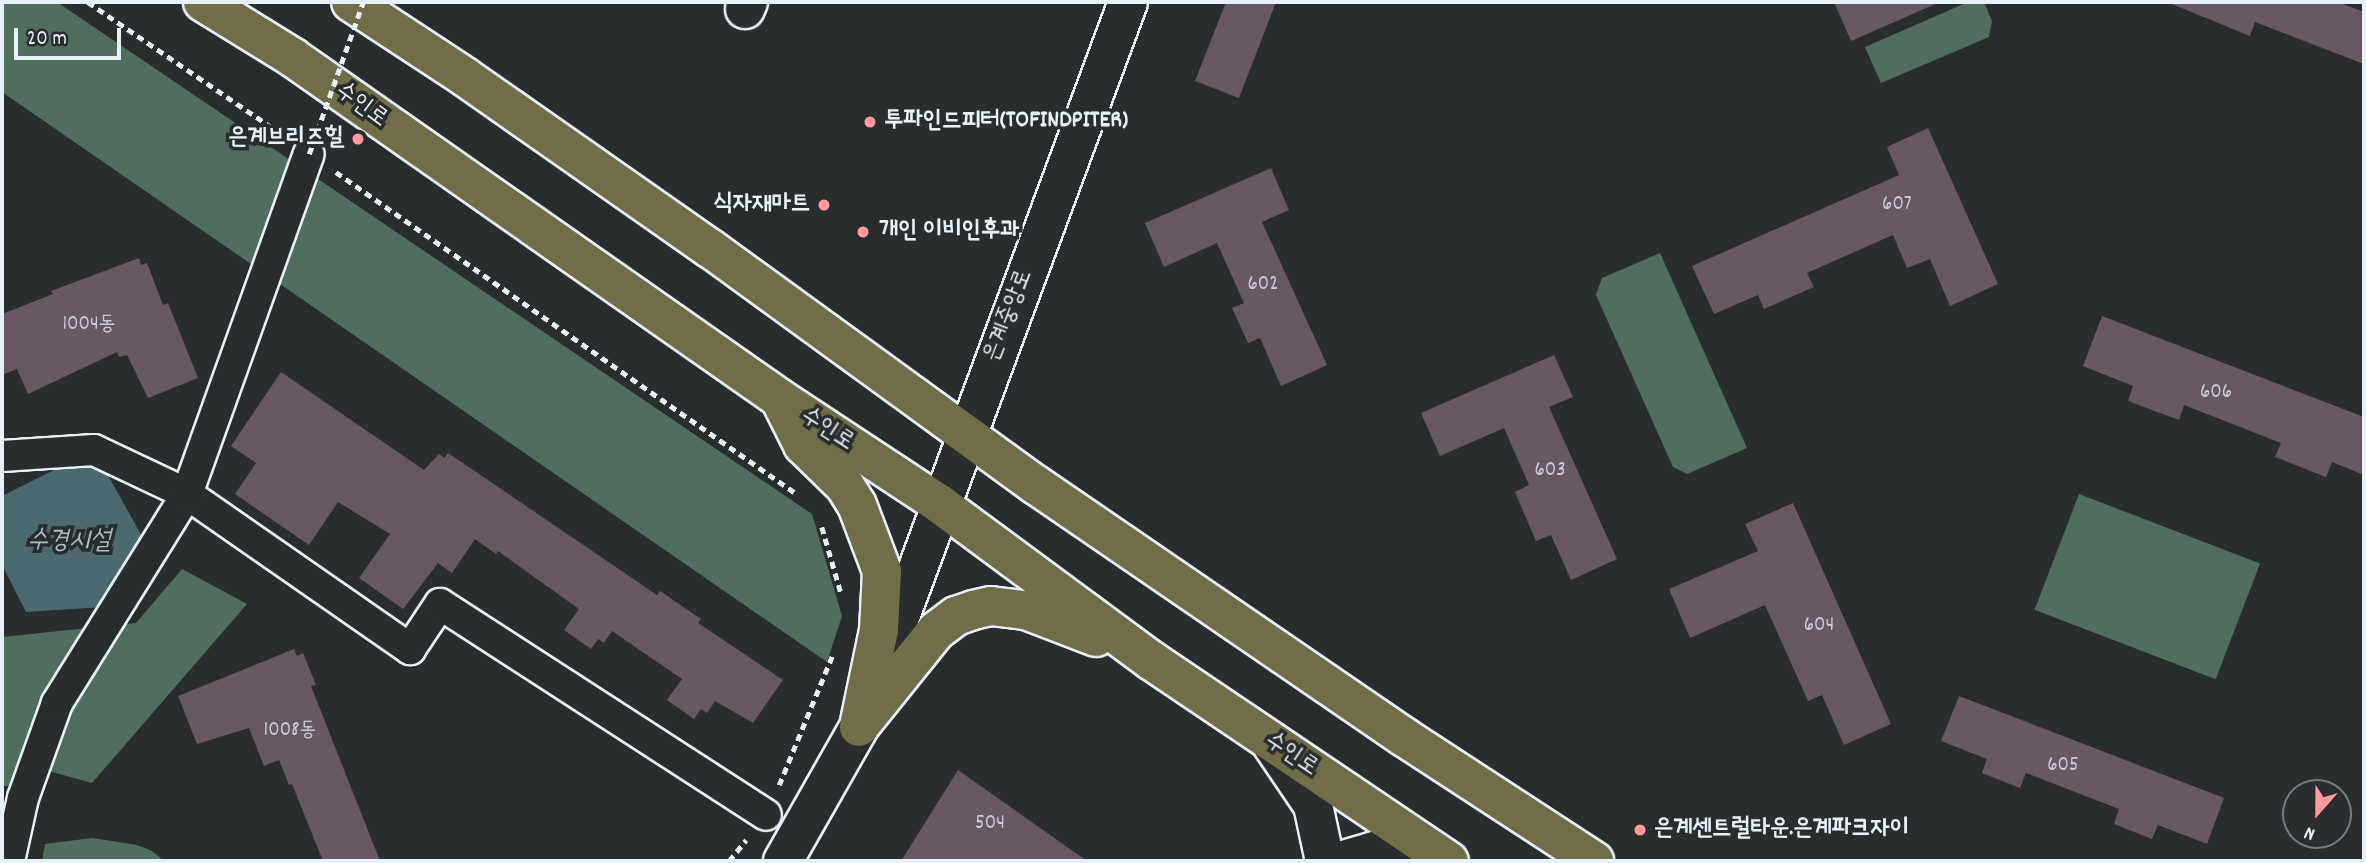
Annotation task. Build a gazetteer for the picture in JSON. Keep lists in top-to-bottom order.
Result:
{
  "streets": {
    "main road": ["수인로"],
    "street": ["은계중앙로"]
  },
  "crossings": [
    ["수인로", "은계중앙로"]
  ],
  "water": ["수경시설"],
  "places": [
    "투파인드피터(TOFINDPITER)",
    "은계브리즈힐",
    "식자재마트",
    "개인 이비인후과",
    "은계센트럴타운.은계파크자이"
  ],
  "house_numbers": [
    "607",
    "602",
    "1004동",
    "606",
    "603",
    "604",
    "1008동",
    "605",
    "504"
  ],
  "scale_bar": "20 m",
  "north": "bottom"
}
